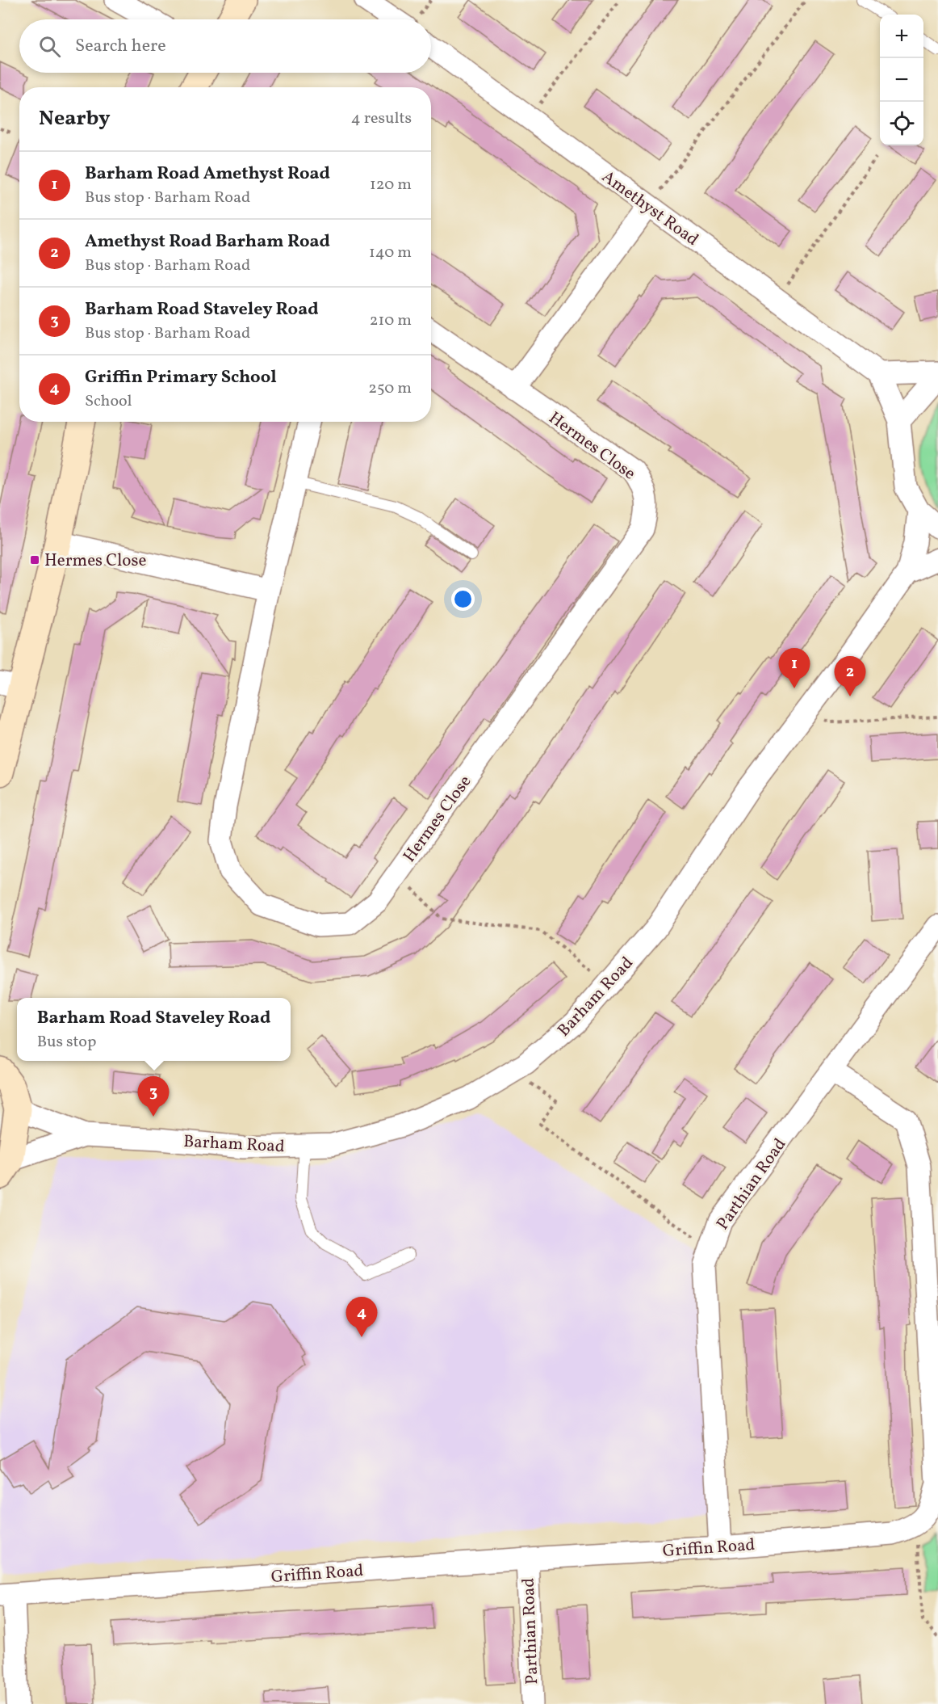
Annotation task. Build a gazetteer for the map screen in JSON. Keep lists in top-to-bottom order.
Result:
{
  "streets": {
    "street": [
      "Amethyst Road",
      "Hermes Close",
      "Barham Road",
      "Parthian Road",
      "Griffin Road"
    ]
  },
  "crossings": [
    ["Parthian Road", "Griffin Road"]
  ],
  "places": {
    "transit": ["Hermes Close"]
  },
  "page": {
    "map_buttons": ["+", "−"],
    "search": "Search here",
    "heading": ["Nearby", "4 results"],
    "list": [
      {
        "mark": "1",
        "name": "Barham Road Amethyst Road",
        "note": "Bus stop · Barham Road",
        "value": "120 m"
      },
      {
        "mark": "2",
        "name": "Amethyst Road Barham Road",
        "note": "Bus stop · Barham Road",
        "value": "140 m"
      },
      {
        "mark": "3",
        "name": "Barham Road Staveley Road",
        "note": "Bus stop · Barham Road",
        "value": "210 m"
      },
      {
        "mark": "4",
        "name": "Griffin Primary School",
        "note": "School",
        "value": "250 m"
      }
    ],
    "pins": [
      "1",
      "2",
      "3",
      "4"
    ],
    "popup": ["Barham Road Staveley Road", "Bus stop"]
  }
}
